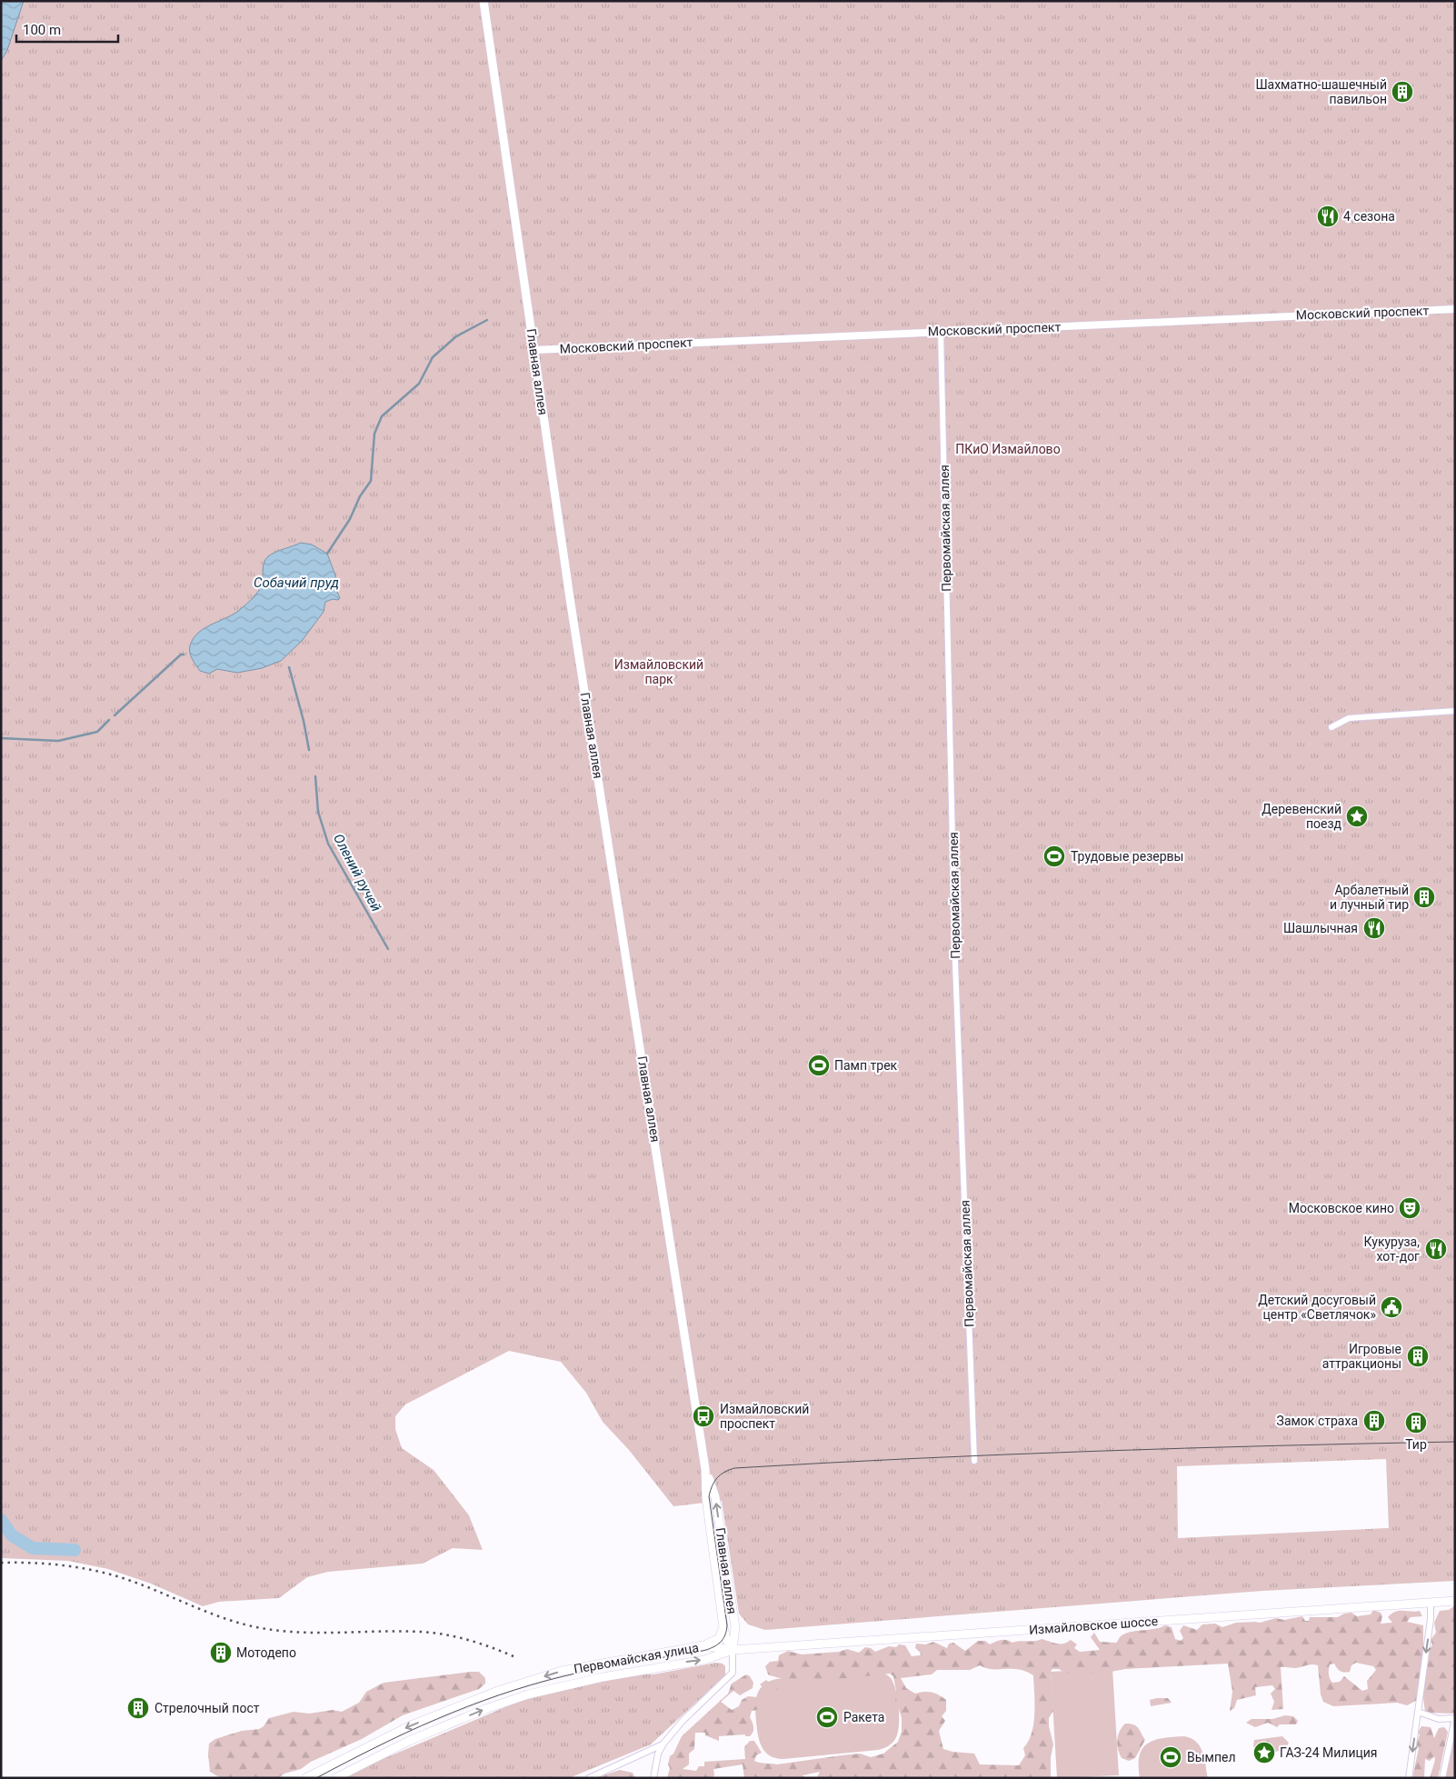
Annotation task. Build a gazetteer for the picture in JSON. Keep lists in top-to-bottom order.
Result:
{
  "streets": {
    "main road": ["Главная аллея", "Измайловское шоссе", "Первомайская улица"],
    "street": ["Московский проспект", "Первомайская аллея"]
  },
  "crossings": [
    ["Московский проспект", "Главная аллея"],
    ["Московский проспект", "Первомайская аллея"],
    ["Главная аллея", "Измайловское шоссе"],
    ["Главная аллея", "Первомайская улица"],
    ["Измайловское шоссе", "Первомайская улица"]
  ],
  "water": ["Собачий пруд", "Олений ручей"],
  "parks": ["ПКиО Измайлово", "Измайловский парк"],
  "places": {
    "building": [
      "Шахматно-шашечный павильон",
      "Арбалетный и лучный тир",
      "Игровые аттракционы",
      "Замок страха",
      "Тир",
      "Мотодепо",
      "Стрелочный пост"
    ],
    "restaurant": ["4 сезона", "Шашлычная", "Кукуруза, хот-дог"],
    "place": ["Деревенский поезд", "ГАЗ-24 Милиция"],
    "sports": [
      "Трудовые резервы",
      "Памп трек",
      "Ракета",
      "Вымпел"
    ],
    "theatre": ["Московское кино"],
    "public building": ["Детский досуговый центр «Светлячок»"],
    "bus stop": ["Измайловский проспект"]
  },
  "scale_bar": "100 m"
}
